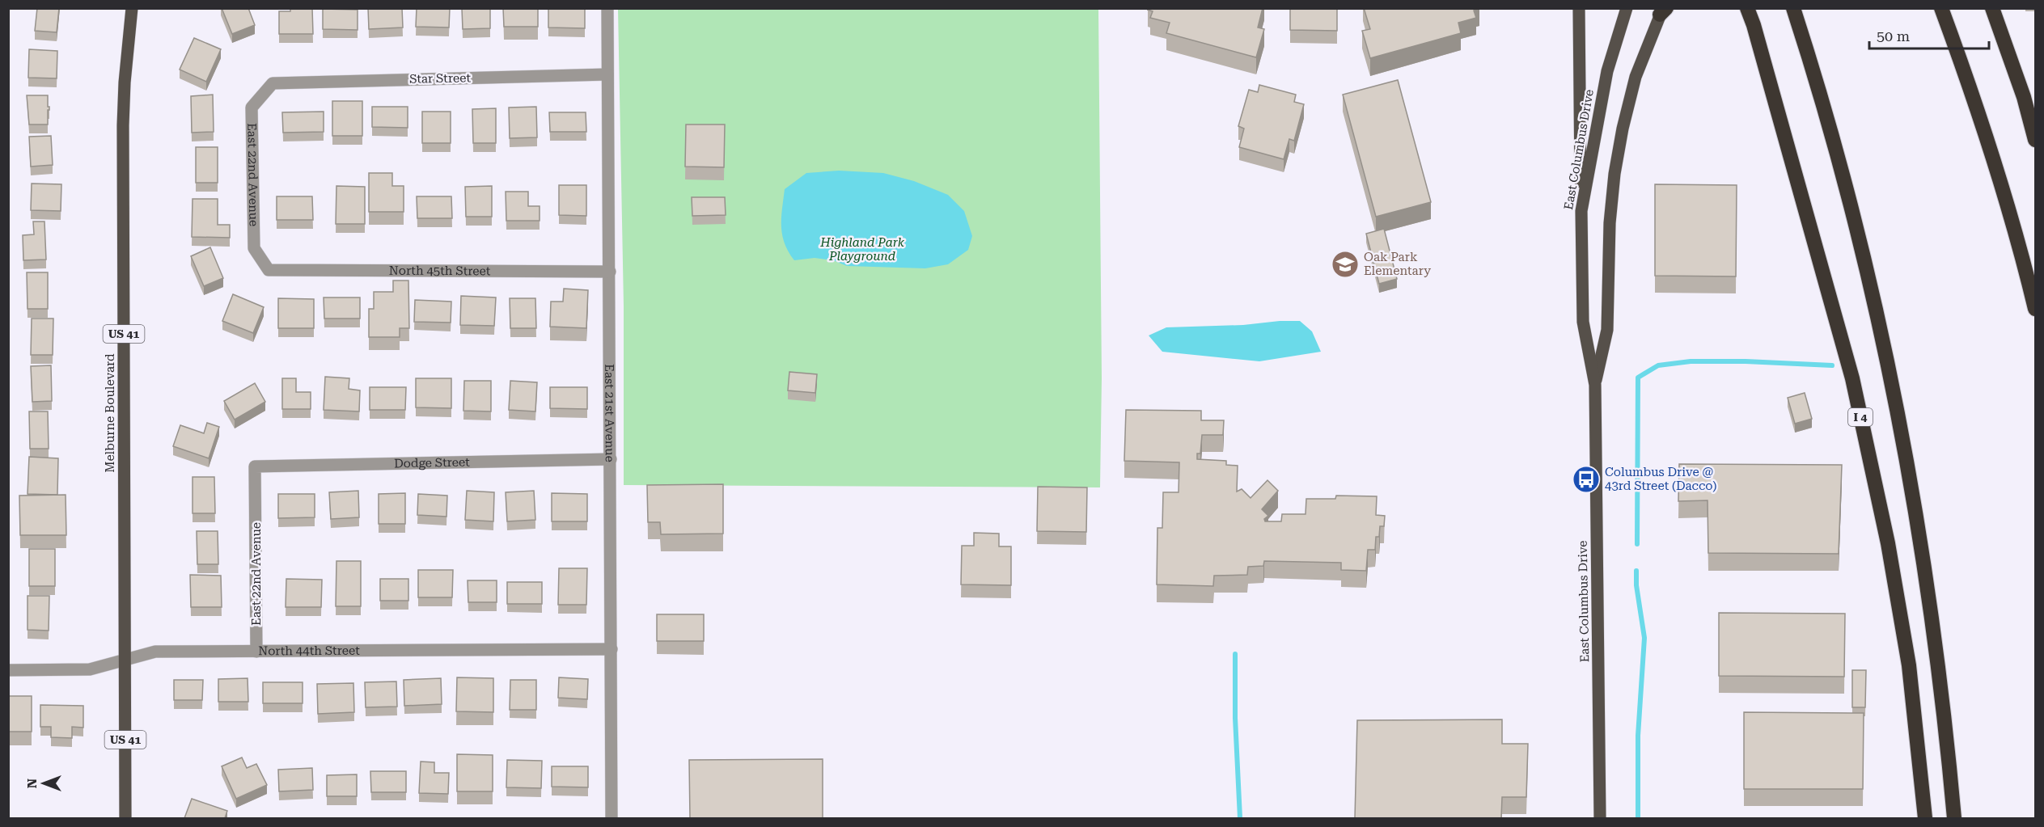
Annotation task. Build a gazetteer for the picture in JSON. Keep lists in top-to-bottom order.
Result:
{
  "streets": {
    "highway": ["I 4"],
    "main road": ["East Columbus Drive", "US 41", "Melburne Boulevard"],
    "street": [
      "Star Street",
      "East 22nd Avenue",
      "North 45th Street",
      "East 21st Avenue",
      "Dodge Street",
      "North 44th Street"
    ]
  },
  "crossings": [
    ["Star Street", "East 22nd Avenue"],
    ["Star Street", "East 21st Avenue"],
    ["East 22nd Avenue", "North 45th Street"],
    ["East 22nd Avenue", "Dodge Street"],
    ["East 22nd Avenue", "North 44th Street"],
    ["North 45th Street", "East 21st Avenue"],
    ["Melburne Boulevard", "North 44th Street"],
    ["East 21st Avenue", "Dodge Street"],
    ["East 21st Avenue", "North 44th Street"]
  ],
  "parks": ["Highland Park Playground"],
  "places": {
    "school or university": ["Oak Park Elementary"],
    "bus stop": ["Columbus Drive @ 43rd Street (Dacco)"]
  },
  "scale_bar": "50 m",
  "north": "left"
}
